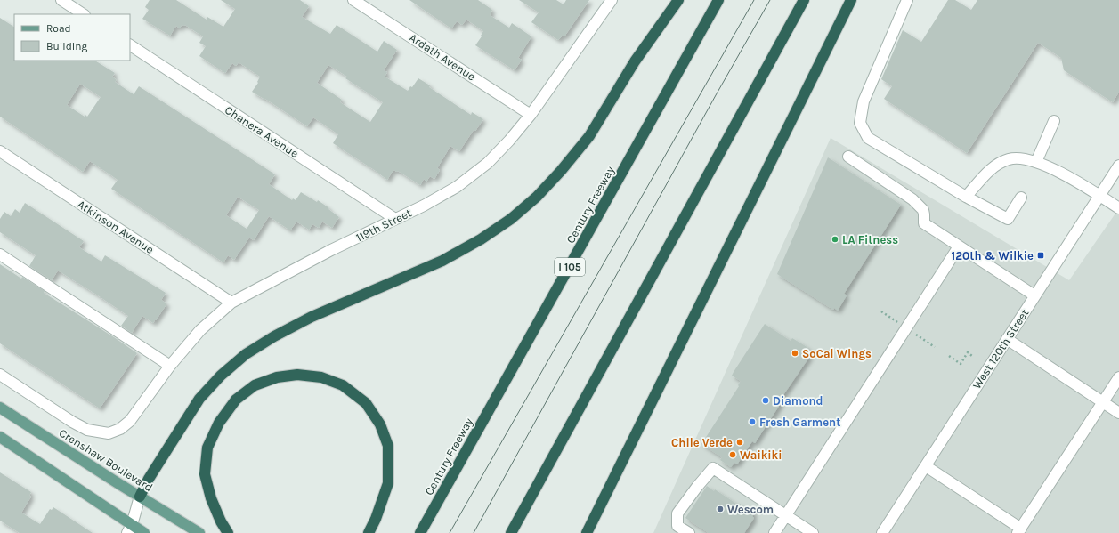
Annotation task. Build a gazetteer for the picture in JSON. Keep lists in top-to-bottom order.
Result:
{
  "streets": {
    "highway": ["Century Freeway", "I 105"],
    "main road": ["Crenshaw Boulevard"],
    "street": [
      "Ardath Avenue",
      "Chanera Avenue",
      "119th Street",
      "Atkinson Avenue",
      "West 120th Street"
    ]
  },
  "crossings": [
    ["Ardath Avenue", "119th Street"],
    ["Chanera Avenue", "119th Street"],
    ["119th Street", "Atkinson Avenue"]
  ],
  "places": {
    "other": [
      "LA Fitness",
      "SoCal Wings",
      "Diamond",
      "Fresh Garment",
      "Chile Verde",
      "Waikiki",
      "Wescom"
    ],
    "transit": ["120th & Wilkie"]
  },
  "legend": ["Road", "Building"]
}
